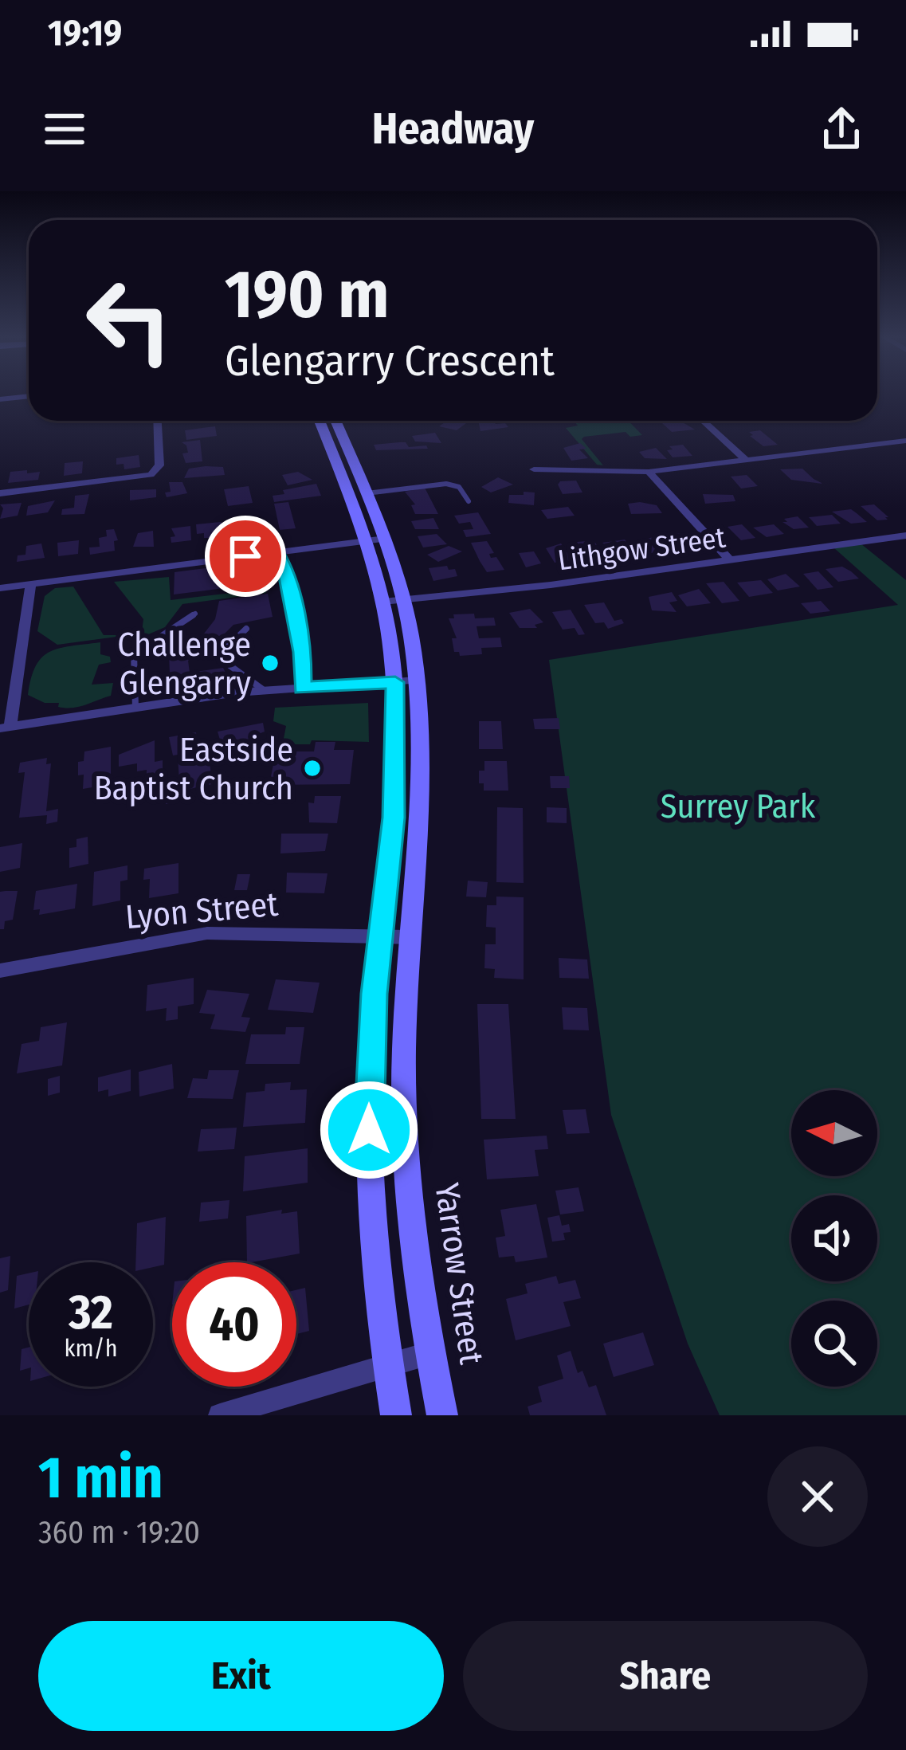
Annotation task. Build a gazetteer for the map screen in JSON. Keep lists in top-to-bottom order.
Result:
{
  "streets": {
    "street": ["Lithgow Street", "Lyon Street", "Yarrow Street"]
  },
  "crossings": [
    ["Lithgow Street", "Yarrow Street"],
    ["Lyon Street", "Yarrow Street"]
  ],
  "parks": ["Surrey Park"],
  "places": ["Challenge Glengarry", "Eastside Baptist Church"],
  "north": "left",
  "page": {
    "status": "19:19",
    "header": "Headway",
    "turn": ["190 m", "Glengarry Crescent"],
    "speed": "32 km/h",
    "limit": "40",
    "heading": ["1 min", "360 m · 19:20"],
    "buttons": ["Exit", "Share"]
  }
}
